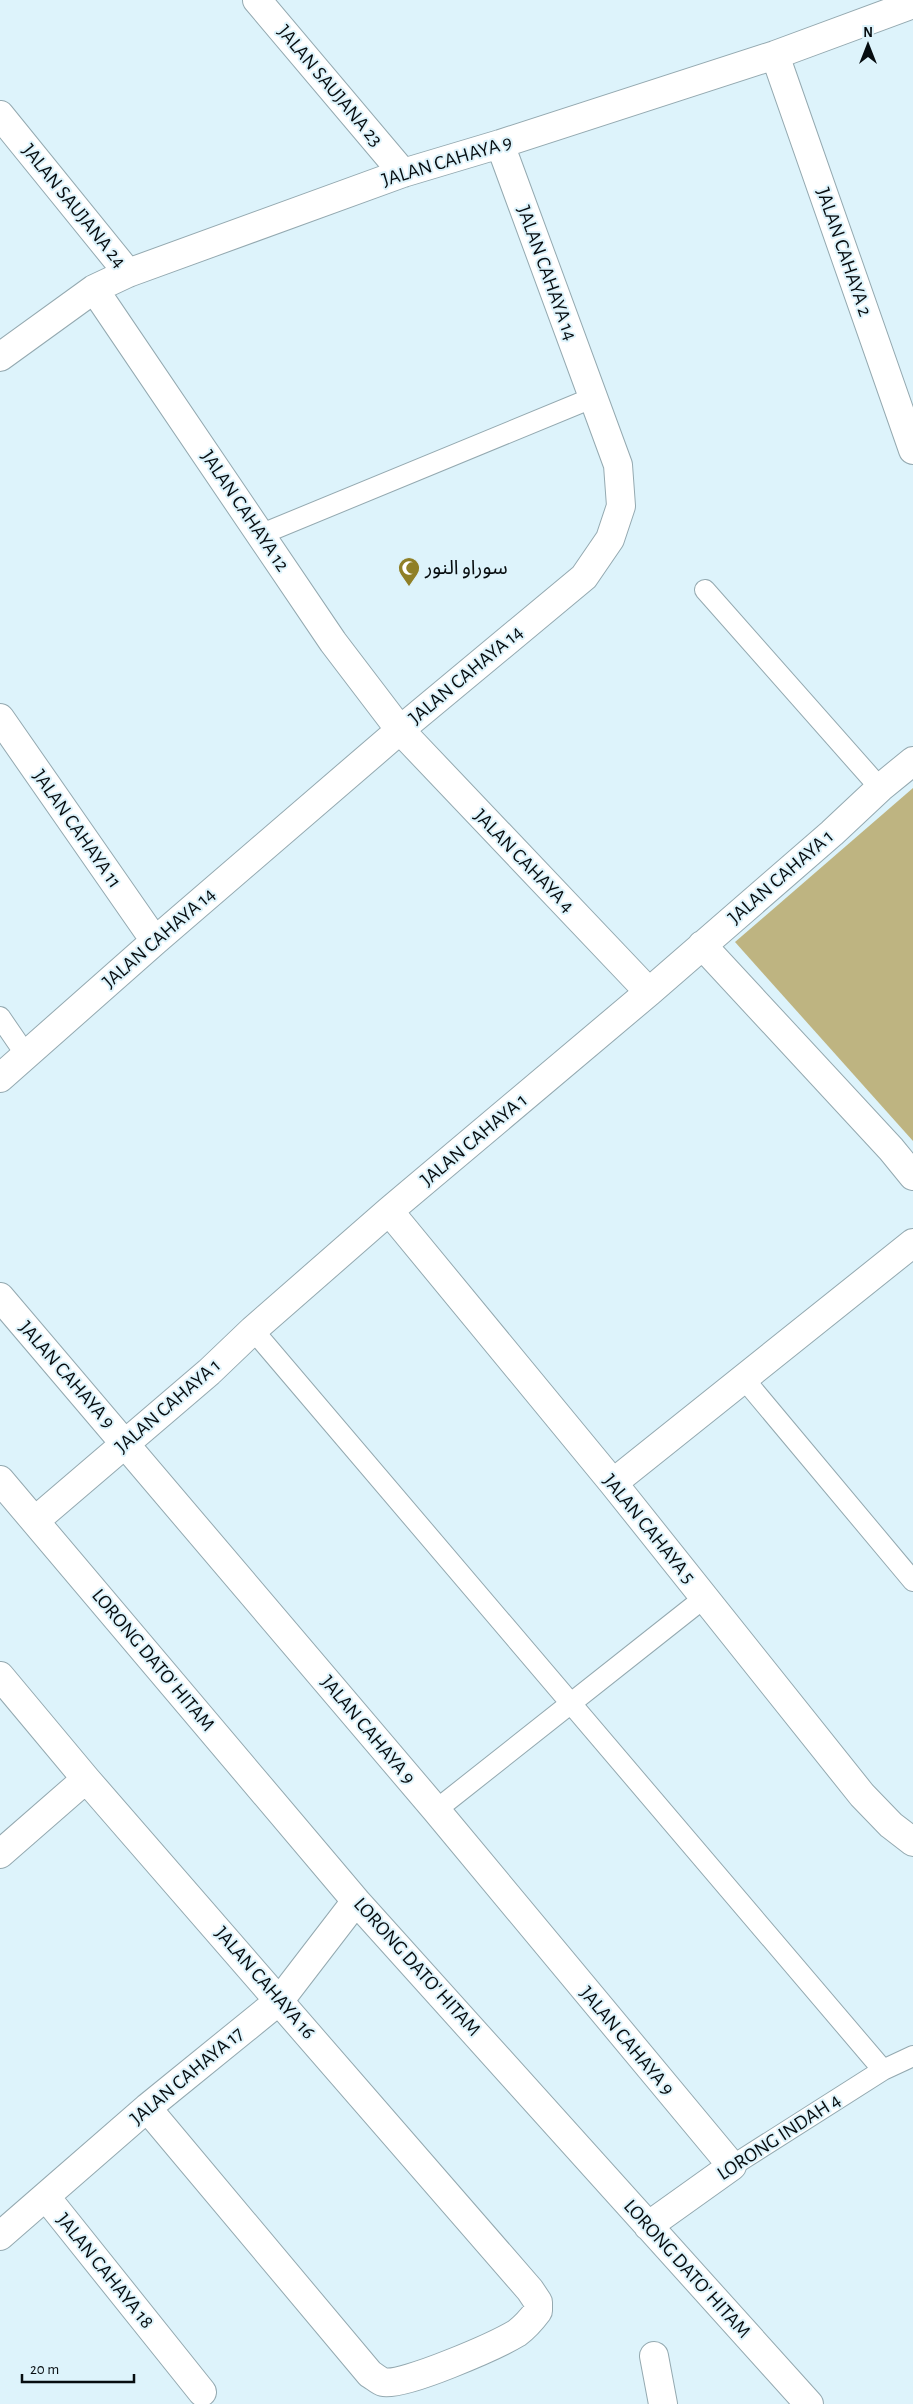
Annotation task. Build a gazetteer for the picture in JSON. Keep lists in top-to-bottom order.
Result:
{
  "streets": {
    "street": [
      "JALAN SAUJANA 23",
      "JALAN CAHAYA 9",
      "JALAN SAUJANA 24",
      "JALAN CAHAYA 2",
      "JALAN CAHAYA 14",
      "JALAN CAHAYA 12",
      "JALAN CAHAYA 11",
      "JALAN CAHAYA 4",
      "JALAN CAHAYA 1",
      "JALAN CAHAYA 5",
      "LORONG DATO' HITAM",
      "JALAN CAHAYA 16",
      "JALAN CAHAYA 17",
      "LORONG INDAH 4",
      "JALAN CAHAYA 18"
    ]
  },
  "crossings": [
    ["JALAN SAUJANA 23", "JALAN CAHAYA 9"],
    ["JALAN CAHAYA 9", "JALAN SAUJANA 24"],
    ["JALAN CAHAYA 9", "JALAN CAHAYA 2"],
    ["JALAN CAHAYA 9", "JALAN CAHAYA 14"],
    ["JALAN CAHAYA 9", "JALAN CAHAYA 12"],
    ["JALAN CAHAYA 9", "JALAN CAHAYA 1"],
    ["JALAN CAHAYA 9", "LORONG INDAH 4"],
    ["JALAN CAHAYA 14", "JALAN CAHAYA 12"],
    ["JALAN CAHAYA 14", "JALAN CAHAYA 11"],
    ["JALAN CAHAYA 14", "JALAN CAHAYA 4"],
    ["JALAN CAHAYA 12", "JALAN CAHAYA 4"],
    ["JALAN CAHAYA 4", "JALAN CAHAYA 1"],
    ["JALAN CAHAYA 1", "JALAN CAHAYA 5"],
    ["JALAN CAHAYA 1", "LORONG DATO' HITAM"],
    ["LORONG DATO' HITAM", "JALAN CAHAYA 17"],
    ["LORONG DATO' HITAM", "LORONG INDAH 4"],
    ["JALAN CAHAYA 16", "JALAN CAHAYA 17"],
    ["JALAN CAHAYA 17", "JALAN CAHAYA 18"]
  ],
  "places": {
    "mosque": ["سوراو النور"]
  },
  "scale_bar": "20 m",
  "north": "top"
}
